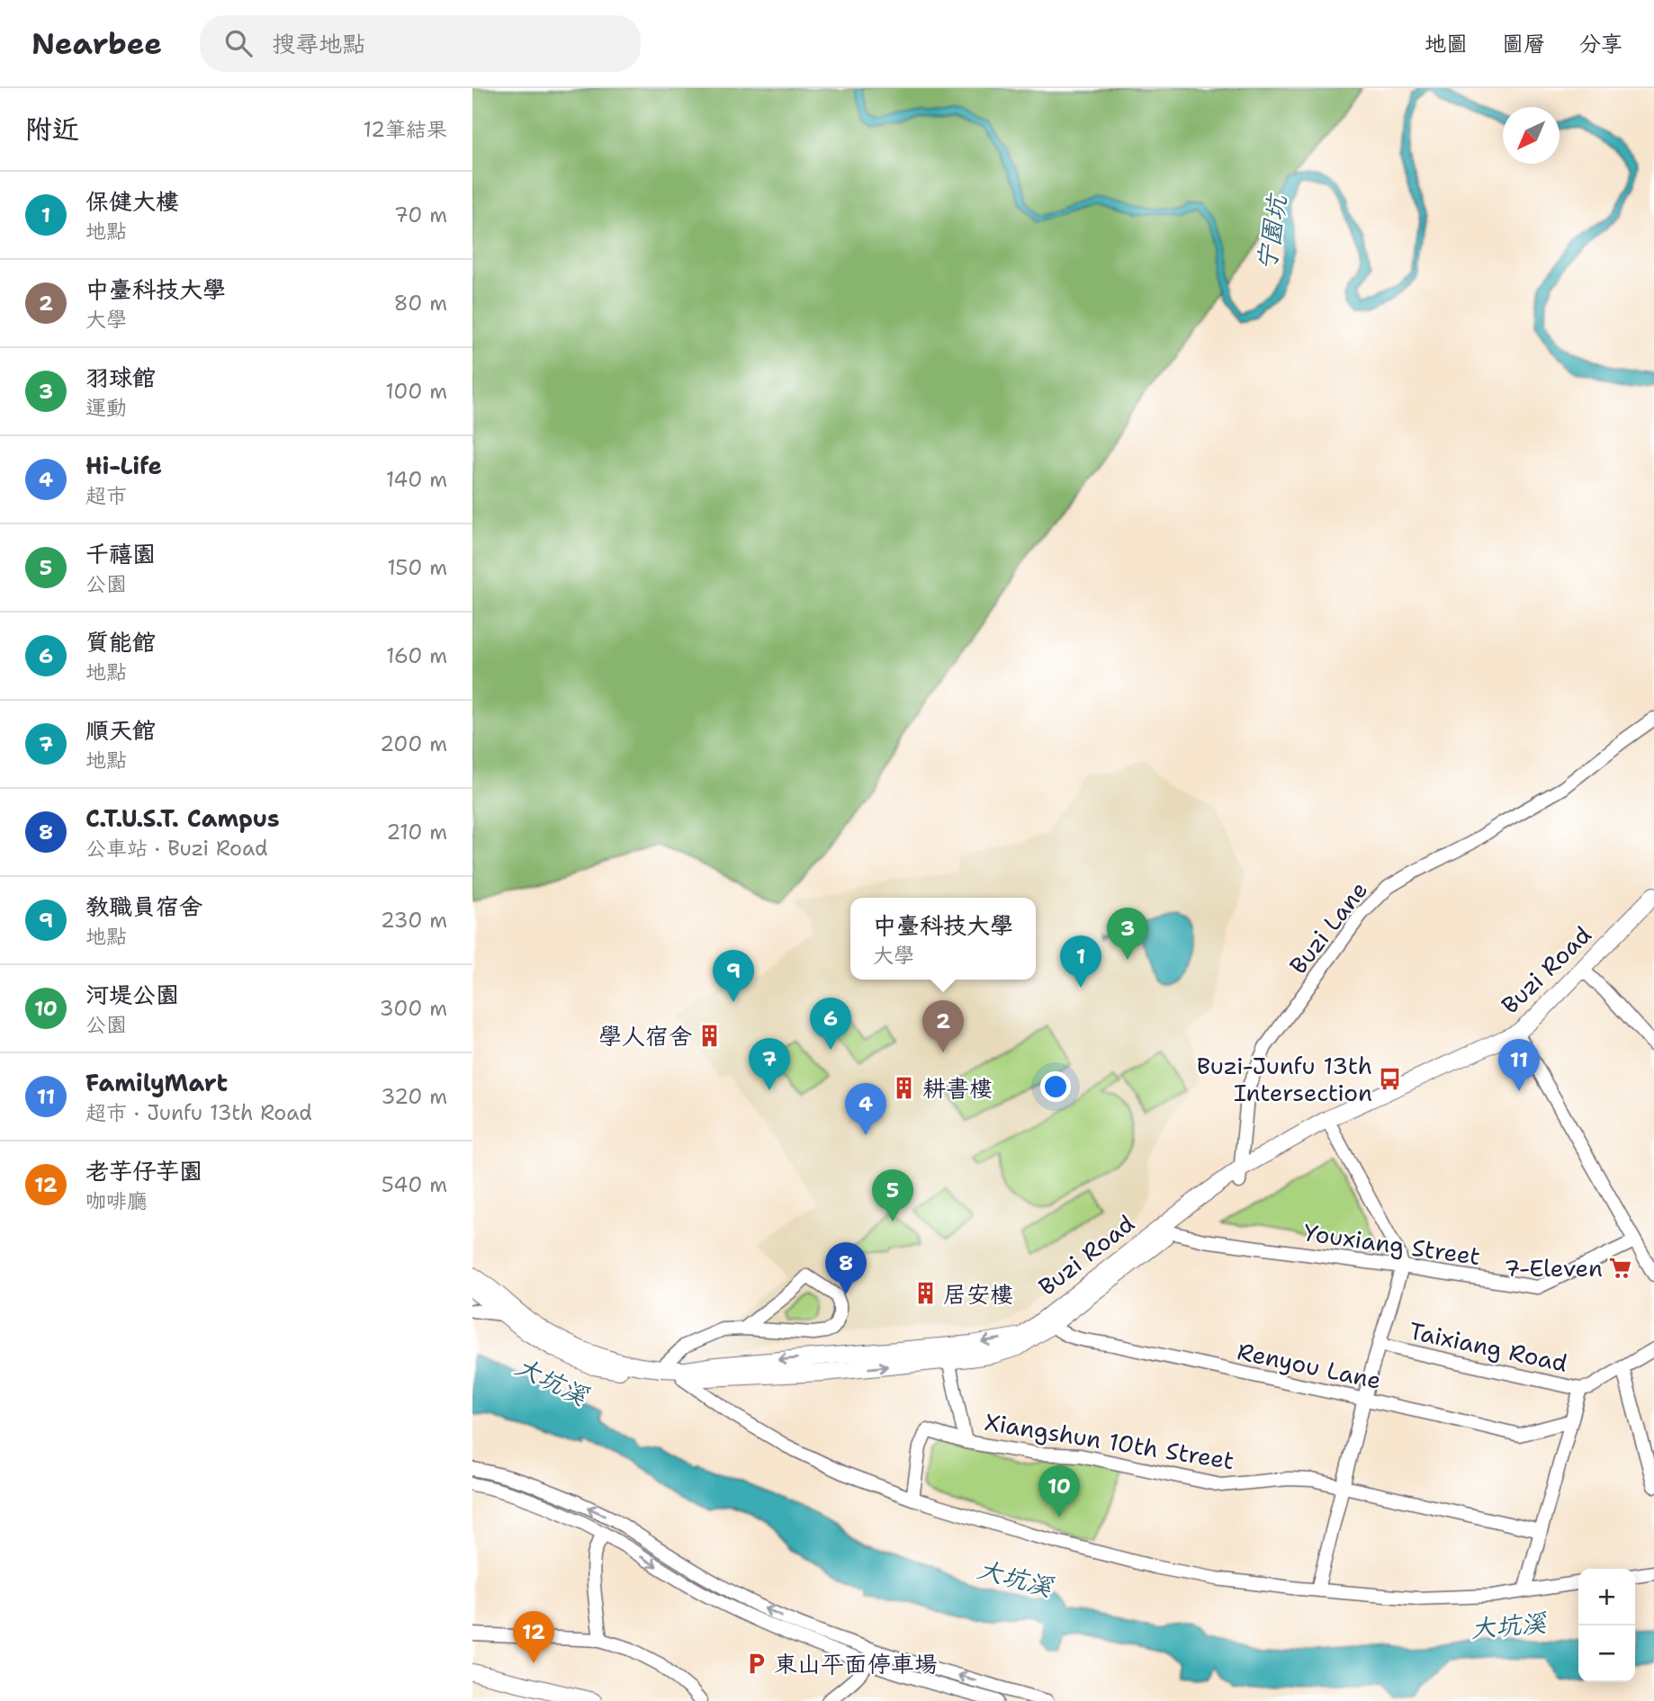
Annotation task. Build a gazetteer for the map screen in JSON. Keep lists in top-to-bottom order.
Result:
{
  "streets": {
    "main road": ["Buzi Road"],
    "street": [
      "Buzi Lane",
      "Youxiang Street",
      "Taixiang Road",
      "Renyou Lane",
      "Xiangshun 10th Street"
    ]
  },
  "crossings": [
    ["Buzi Lane", "Buzi Road"],
    ["Buzi Road", "Youxiang Street"],
    ["Buzi Road", "Renyou Lane"]
  ],
  "water": ["宁園坑", "大坑溪"],
  "places": {
    "building": ["學人宿舍", "耕書樓", "居安樓"],
    "bus stop": ["Buzi-Junfu 13th Intersection"],
    "supermarket": ["7-Eleven"],
    "parking": ["東山平面停車場"]
  },
  "north": "bottom left",
  "page": {
    "header": "Nearbee",
    "search": "搜尋地點",
    "nav": ["地圖", "圖層", "分享"],
    "heading": ["附近", "12筆結果"],
    "list": [
      {
        "mark": "1",
        "name": "保健大樓",
        "note": "地點",
        "value": "70 m"
      },
      {
        "mark": "2",
        "name": "中臺科技大學",
        "note": "大學",
        "value": "80 m"
      },
      {
        "mark": "3",
        "name": "羽球館",
        "note": "運動",
        "value": "100 m"
      },
      {
        "mark": "4",
        "name": "Hi-Life",
        "note": "超市",
        "value": "140 m"
      },
      {
        "mark": "5",
        "name": "千禧園",
        "note": "公園",
        "value": "150 m"
      },
      {
        "mark": "6",
        "name": "質能館",
        "note": "地點",
        "value": "160 m"
      },
      {
        "mark": "7",
        "name": "順天館",
        "note": "地點",
        "value": "200 m"
      },
      {
        "mark": "8",
        "name": "C.T.U.S.T. Campus",
        "note": "公車站 · Buzi Road",
        "value": "210 m"
      },
      {
        "mark": "9",
        "name": "教職員宿舍",
        "note": "地點",
        "value": "230 m"
      },
      {
        "mark": "10",
        "name": "河堤公園",
        "note": "公園",
        "value": "300 m"
      },
      {
        "mark": "11",
        "name": "FamilyMart",
        "note": "超市 · Junfu 13th Road",
        "value": "320 m"
      },
      {
        "mark": "12",
        "name": "老芋仔芋園",
        "note": "咖啡廳",
        "value": "540 m"
      }
    ],
    "popup": ["中臺科技大學", "大學"],
    "pins": [
      "3",
      "1",
      "9",
      "6",
      "2",
      "7",
      "11",
      "4",
      "5",
      "8",
      "10",
      "12"
    ],
    "map_buttons": ["+", "−"]
  }
}
